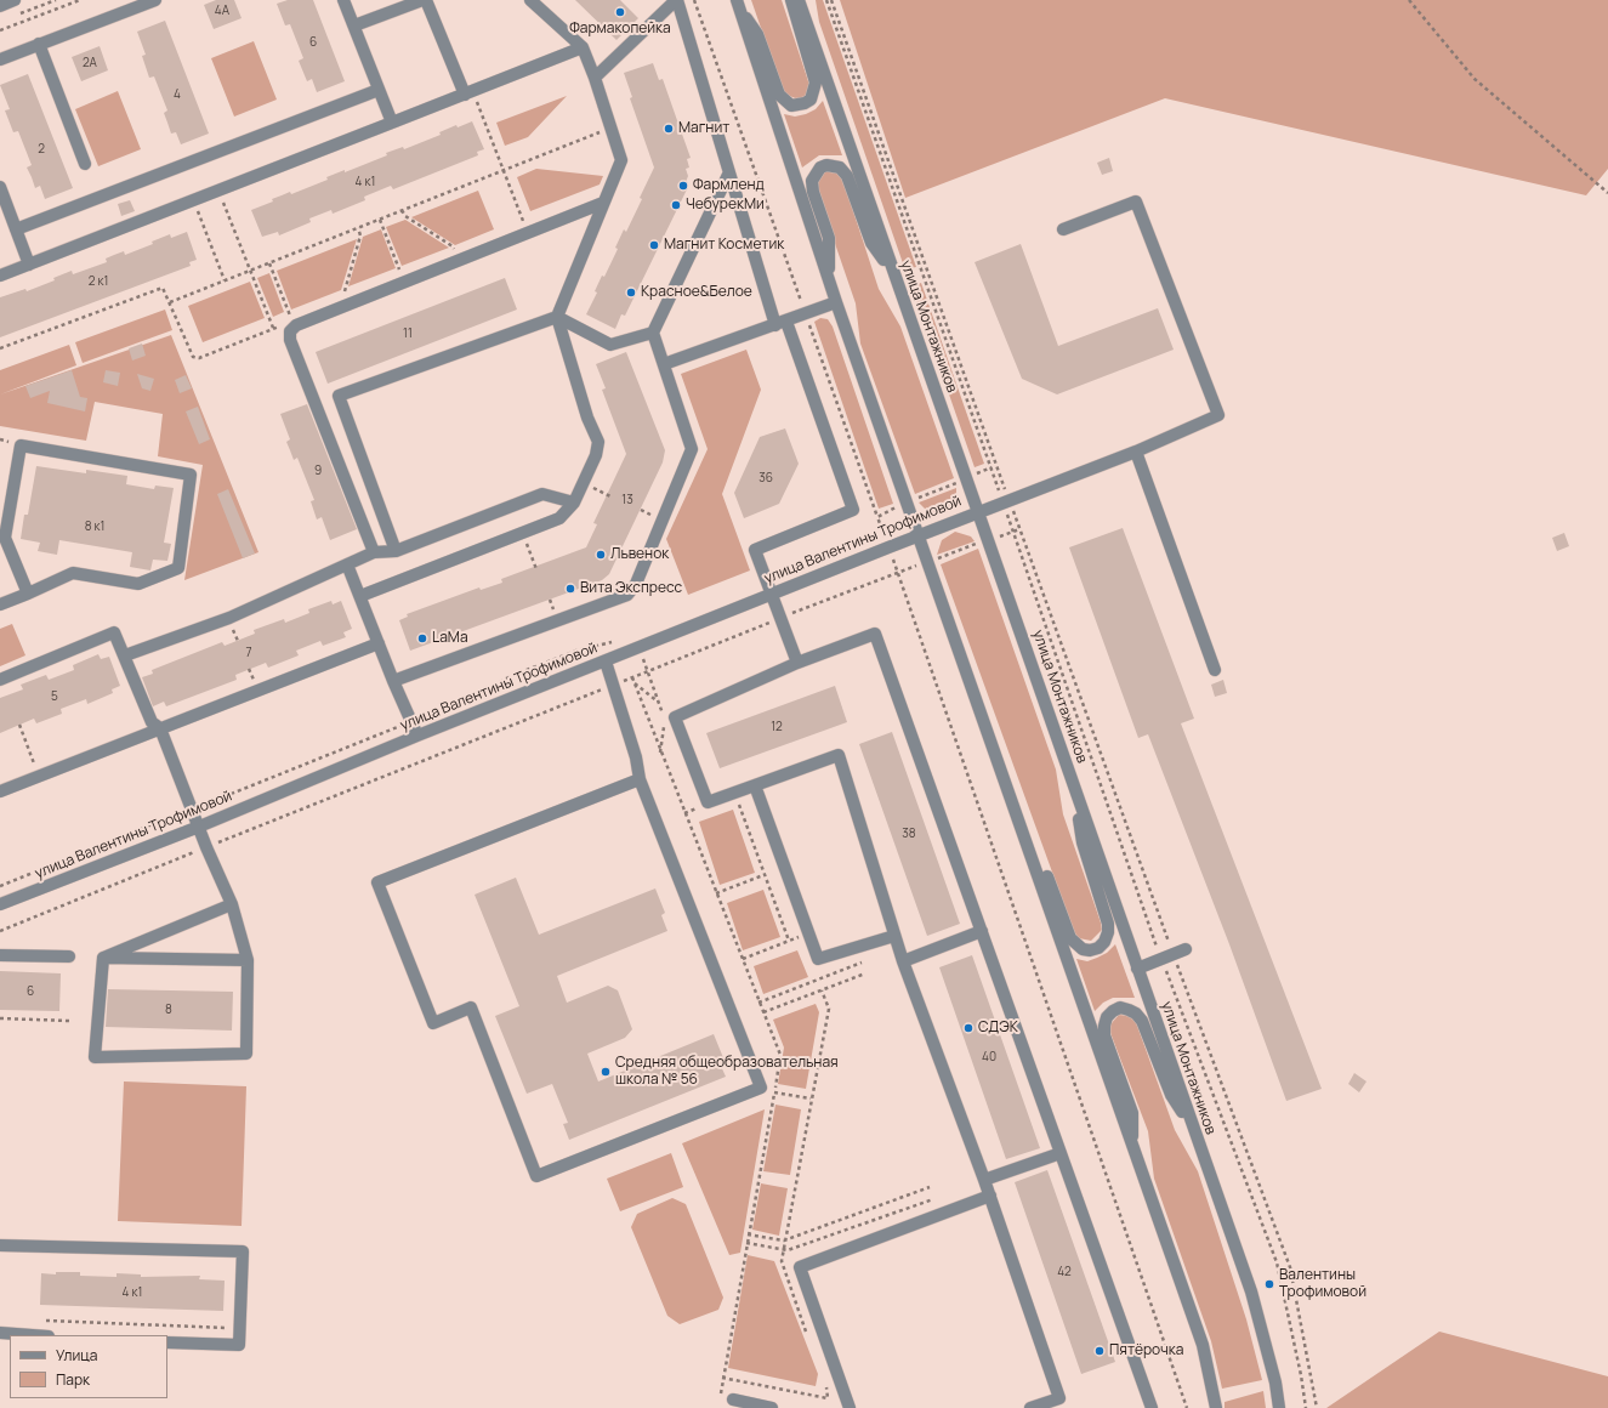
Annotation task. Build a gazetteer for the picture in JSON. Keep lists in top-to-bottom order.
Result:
{
  "streets": {
    "street": ["улица Монтажников", "улица Валентины Трофимовой"]
  },
  "crossings": [
    ["улица Монтажников", "улица Валентины Трофимовой"]
  ],
  "places": [
    "Фармакопейка",
    "Магнит",
    "Фармленд",
    "ЧебурекМи",
    "Магнит Косметик",
    "Красное&Белое",
    "Львенок",
    "Вита Экспресс",
    "LaMa",
    "СДЭК",
    "Средняя общеобразовательная школа № 56",
    "Валентины Трофимовой",
    "Пятёрочка"
  ],
  "house_numbers": [
    "4А",
    "6",
    "2А",
    "4",
    "2",
    "4 к1",
    "2 к1",
    "11",
    "9",
    "36",
    "13",
    "8 к1",
    "7",
    "5",
    "12",
    "38",
    "6",
    "8",
    "40",
    "42",
    "4 к1"
  ],
  "legend": ["Улица", "Парк"]
}
